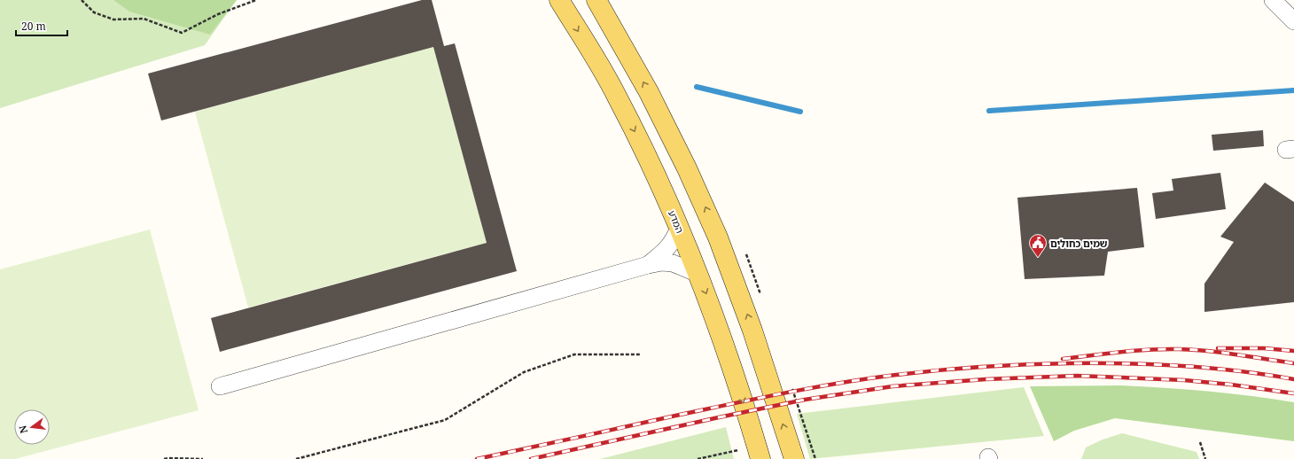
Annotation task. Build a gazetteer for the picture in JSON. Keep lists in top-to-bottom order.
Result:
{
  "streets": {
    "main road": ["המדע"]
  },
  "places": {
    "public building": ["שמים כחולים"]
  },
  "scale_bar": "20 m",
  "north": "left"
}
